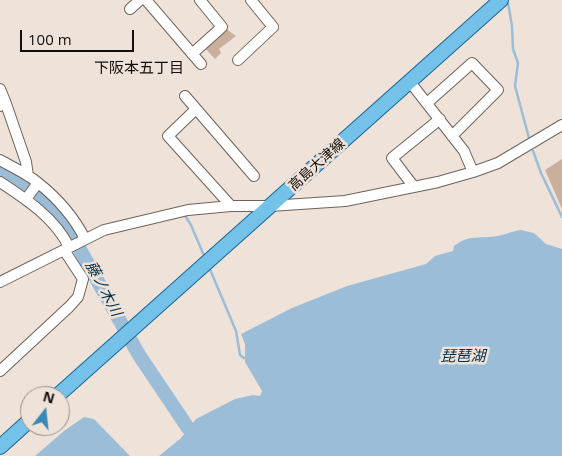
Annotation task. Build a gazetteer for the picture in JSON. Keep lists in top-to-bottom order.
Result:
{
  "streets": {
    "main road": ["高島大津線"]
  },
  "districts": ["下阪本五丁目"],
  "water": ["藤ノ木川", "琵琶湖"],
  "scale_bar": "100 m",
  "north": "top"
}
